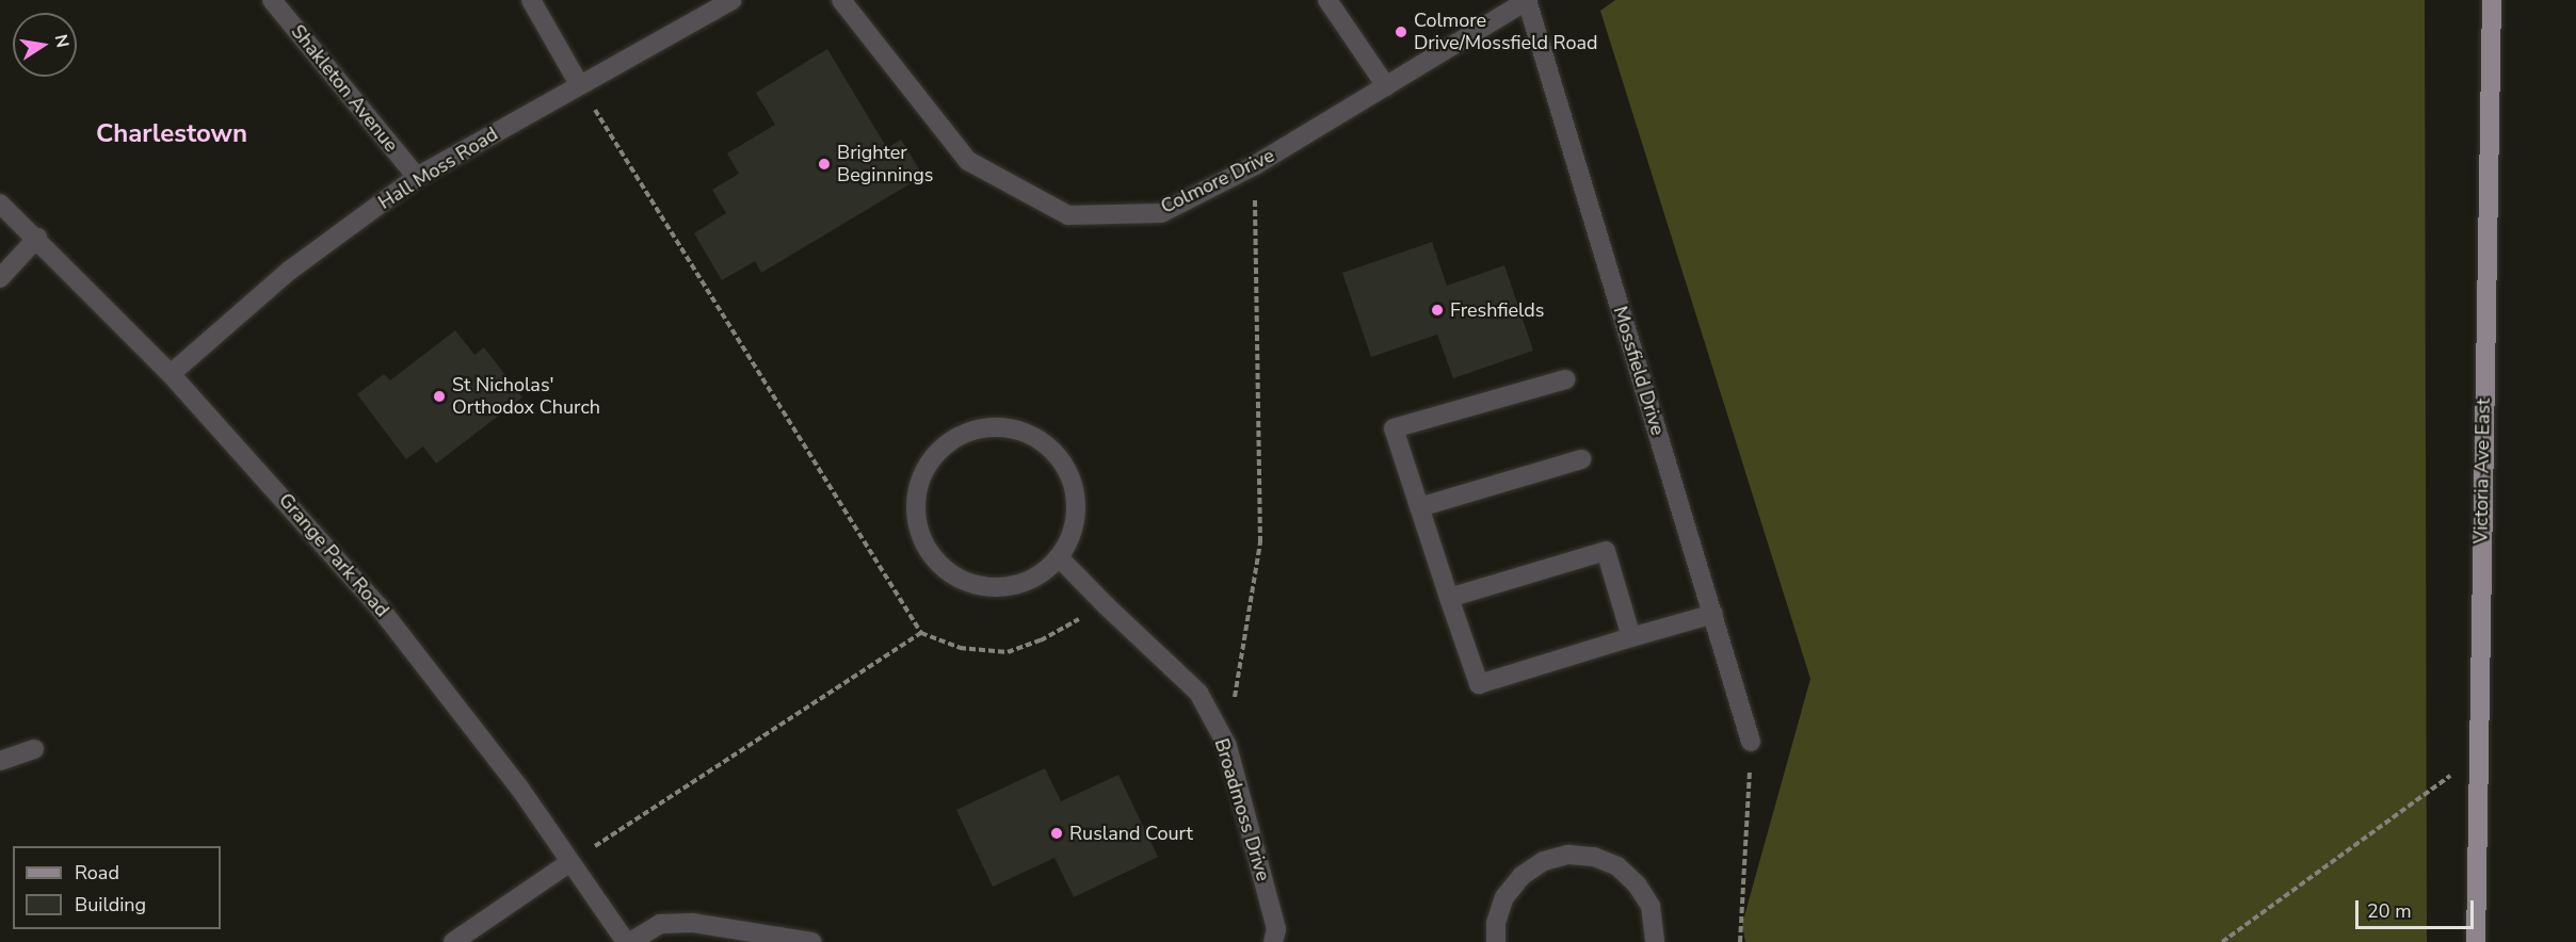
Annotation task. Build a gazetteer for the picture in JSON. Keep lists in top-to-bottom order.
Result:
{
  "streets": {
    "main road": ["Victoria Ave East"],
    "street": [
      "Shakleton Avenue",
      "Hall Moss Road",
      "Colmore Drive",
      "Mossfield Drive",
      "Grange Park Road",
      "Broadmoss Drive"
    ]
  },
  "crossings": [
    ["Shakleton Avenue", "Hall Moss Road"],
    ["Hall Moss Road", "Grange Park Road"],
    ["Colmore Drive", "Mossfield Drive"]
  ],
  "districts": ["Charlestown"],
  "places": [
    "Colmore Drive/Mossfield Road",
    "Brighter Beginnings",
    "Freshfields",
    "St Nicholas' Orthodox Church",
    "Rusland Court"
  ],
  "legend": ["Road", "Building"],
  "scale_bar": "20 m",
  "north": "right"
}
